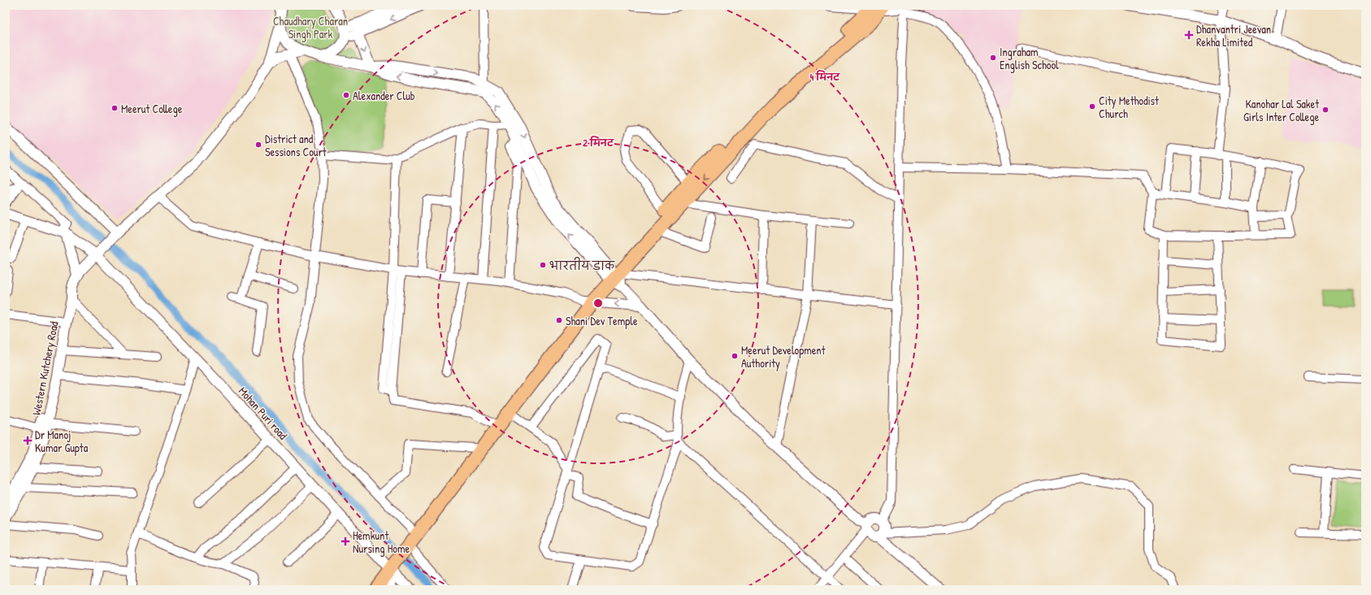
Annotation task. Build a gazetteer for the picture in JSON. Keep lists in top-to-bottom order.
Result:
{
  "streets": {
    "street": ["Western Kutchery Road", "Mohan Puri road"]
  },
  "crossings": [
    ["Western Kutchery Road", "Mohan Puri road"]
  ],
  "parks": ["Chaudhary Charan Singh Park"],
  "places": {
    "health": ["Dhanvantri Jeevan Rekha Limited", "Dr Manoj Kumar Gupta", "Hemkunt Nursing Home"],
    "other": [
      "Ingraham English School",
      "Alexander Club",
      "City Methodist Church",
      "Meerut College",
      "Kanohar Lal Saket Girls Inter College",
      "District and Sessions Court",
      "भारतीय डाक",
      "Shani Dev Temple",
      "Meerut Development Authority"
    ]
  },
  "rings": ["4 मिनट", "2 मिनट"]
}
